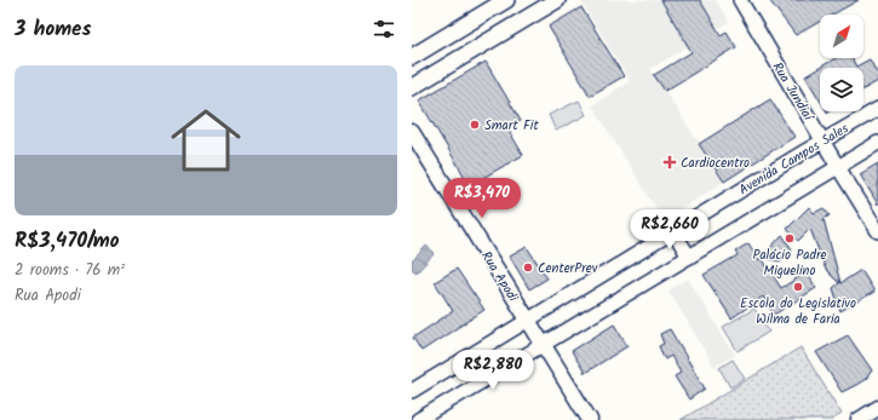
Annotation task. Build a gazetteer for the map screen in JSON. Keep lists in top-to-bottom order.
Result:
{
  "streets": {
    "main road": ["Rua Apodi"],
    "street": ["Rua Jundiaí", "Avenida Campos Sales"]
  },
  "crossings": [
    ["Rua Jundiaí", "Avenida Campos Sales"],
    ["Avenida Campos Sales", "Rua Apodi"]
  ],
  "places": {
    "other": [
      "Smart Fit",
      "Palácio Padre Miguelino",
      "CenterPrev",
      "Escola do Legislativo Wilma de Faria"
    ],
    "health": ["Cardiocentro"]
  },
  "north": "top right",
  "page": {
    "heading": "3 homes",
    "list": [
      {
        "name": "R$3,470/mo",
        "note": "2 rooms · 76 m² · Rua Apodi"
      }
    ],
    "price": ["R$3,470", "R$2,660", "R$2,880"]
  }
}
